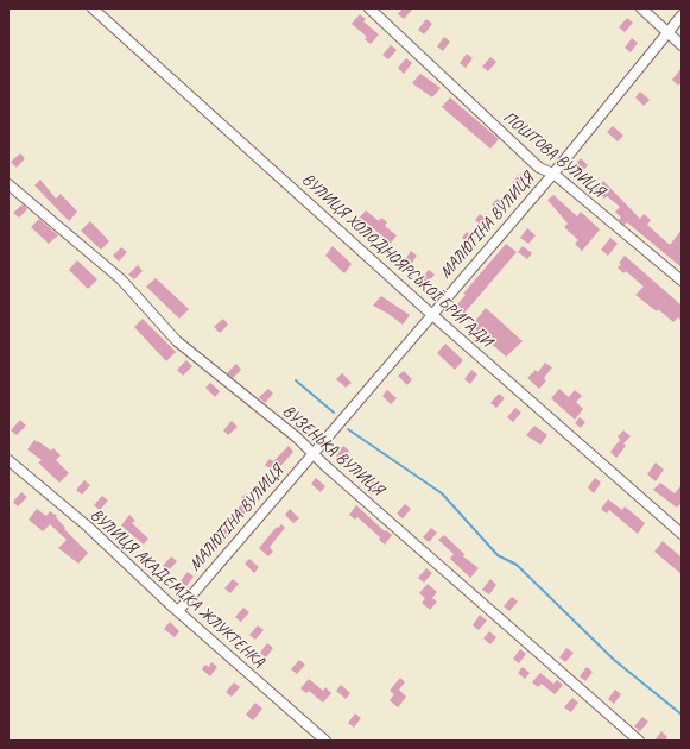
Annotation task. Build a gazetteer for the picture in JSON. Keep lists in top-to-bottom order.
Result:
{
  "streets": {
    "street": [
      "ПОШТОВА ВУЛИЦЯ",
      "МАЛЮТІНА ВУЛИЦЯ",
      "ВУЛИЦЯ ХОЛОДНОЯРСЬКОЇ БРИГАДИ",
      "ВУЗЕНЬКА ВУЛИЦЯ",
      "ВУЛИЦЯ АКАДЕМІКА ЖЛУКТЕНКА"
    ]
  },
  "crossings": [
    ["ПОШТОВА ВУЛИЦЯ", "МАЛЮТІНА ВУЛИЦЯ"],
    ["МАЛЮТІНА ВУЛИЦЯ", "ВУЛИЦЯ ХОЛОДНОЯРСЬКОЇ БРИГАДИ"],
    ["МАЛЮТІНА ВУЛИЦЯ", "ВУЗЕНЬКА ВУЛИЦЯ"],
    ["МАЛЮТІНА ВУЛИЦЯ", "ВУЛИЦЯ АКАДЕМІКА ЖЛУКТЕНКА"]
  ]
}
